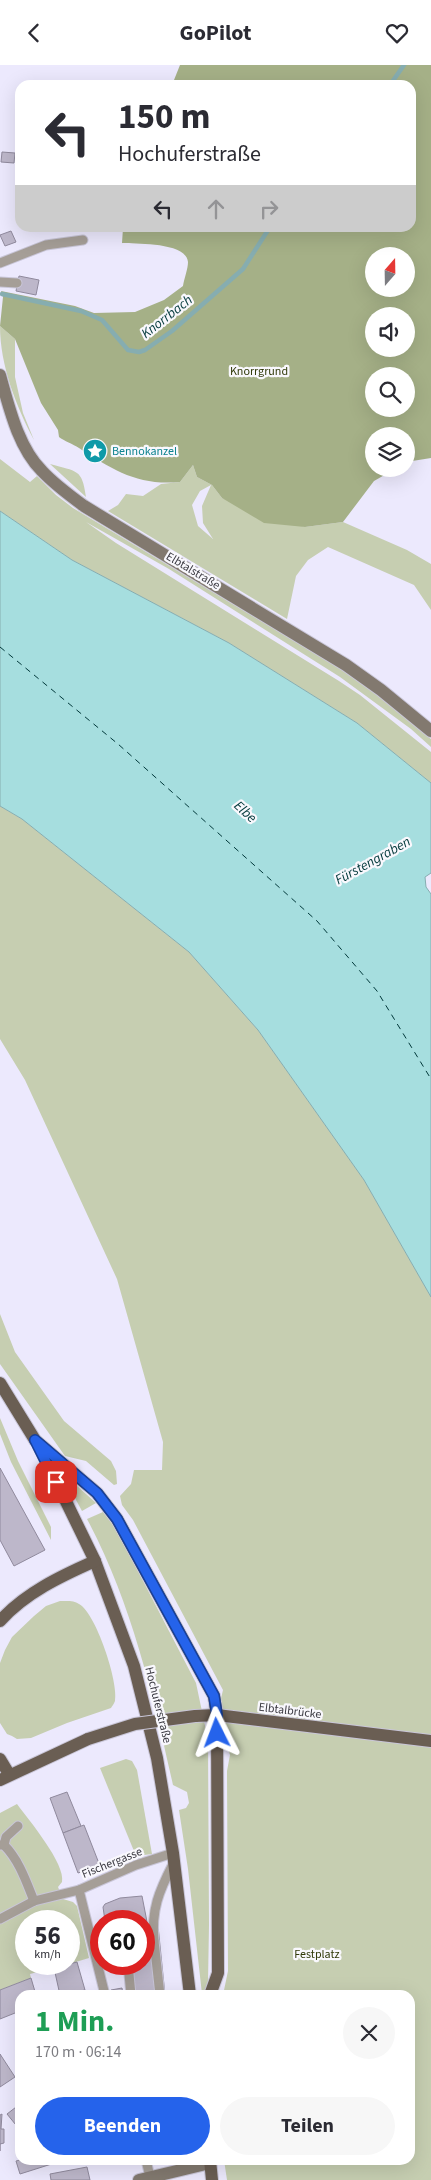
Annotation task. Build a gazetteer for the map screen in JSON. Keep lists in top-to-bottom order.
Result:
{
  "streets": {
    "main road": ["Hochuferstraße", "Elbtalbrücke"],
    "street": ["Elbtalstraße"],
    "lane": ["Fischergasse"]
  },
  "crossings": [
    ["Hochuferstraße", "Fischergasse"]
  ],
  "water": ["Knorrbach", "Elbe", "Fürstengraben"],
  "parks": ["Knorrgrund", "Festplatz"],
  "places": {
    "place": ["Bennokanzel"]
  },
  "north": "top",
  "page": {
    "header": "GoPilot",
    "turn": ["150 m", "Hochuferstraße"],
    "speed": "56 km/h",
    "limit": "60",
    "heading": ["1 Min.", "170 m · 06:14"],
    "buttons": ["Beenden", "Teilen"]
  }
}
